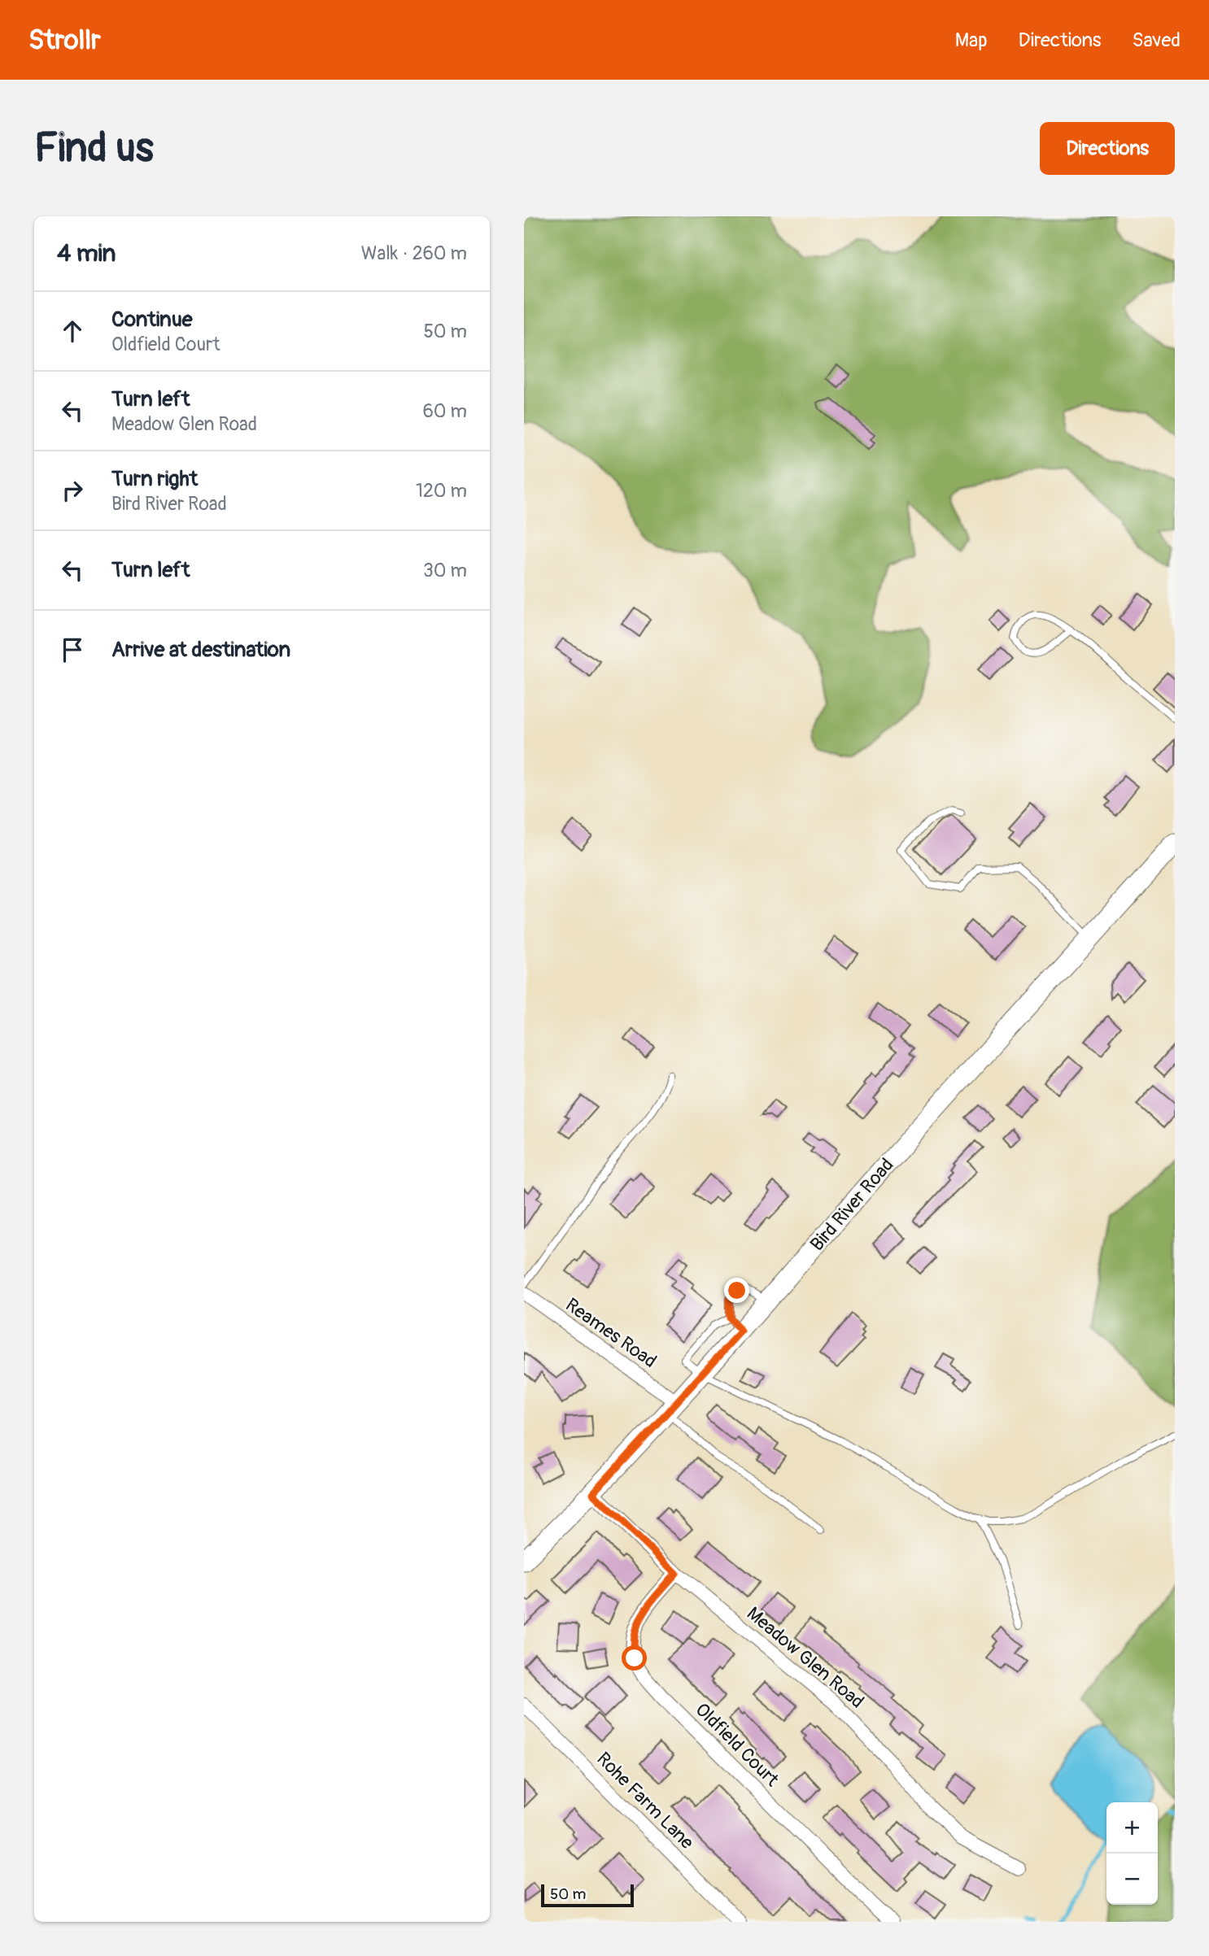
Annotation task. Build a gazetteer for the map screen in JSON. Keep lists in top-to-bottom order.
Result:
{
  "streets": {
    "street": [
      "Bird River Road",
      "Reames Road",
      "Meadow Glen Road",
      "Oldfield Court",
      "Rohe Farm Lane"
    ]
  },
  "crossings": [
    ["Bird River Road", "Reames Road"],
    ["Bird River Road", "Meadow Glen Road"],
    ["Meadow Glen Road", "Oldfield Court"]
  ],
  "scale_bar": "50 m",
  "page": {
    "header": "Strollr",
    "nav": ["Map", "Directions", "Saved"],
    "buttons": "Directions",
    "title": "Find us",
    "heading": ["4 min", "Walk · 260 m"],
    "list": [
      ["Continue", "Oldfield Court", "50 m"],
      ["Turn left", "Meadow Glen Road", "60 m"],
      ["Turn right", "Bird River Road", "120 m"],
      ["Turn left", "30 m"],
      "Arrive at destination"
    ],
    "map_buttons": ["+", "−"],
    "scale": "50 m"
  }
}
